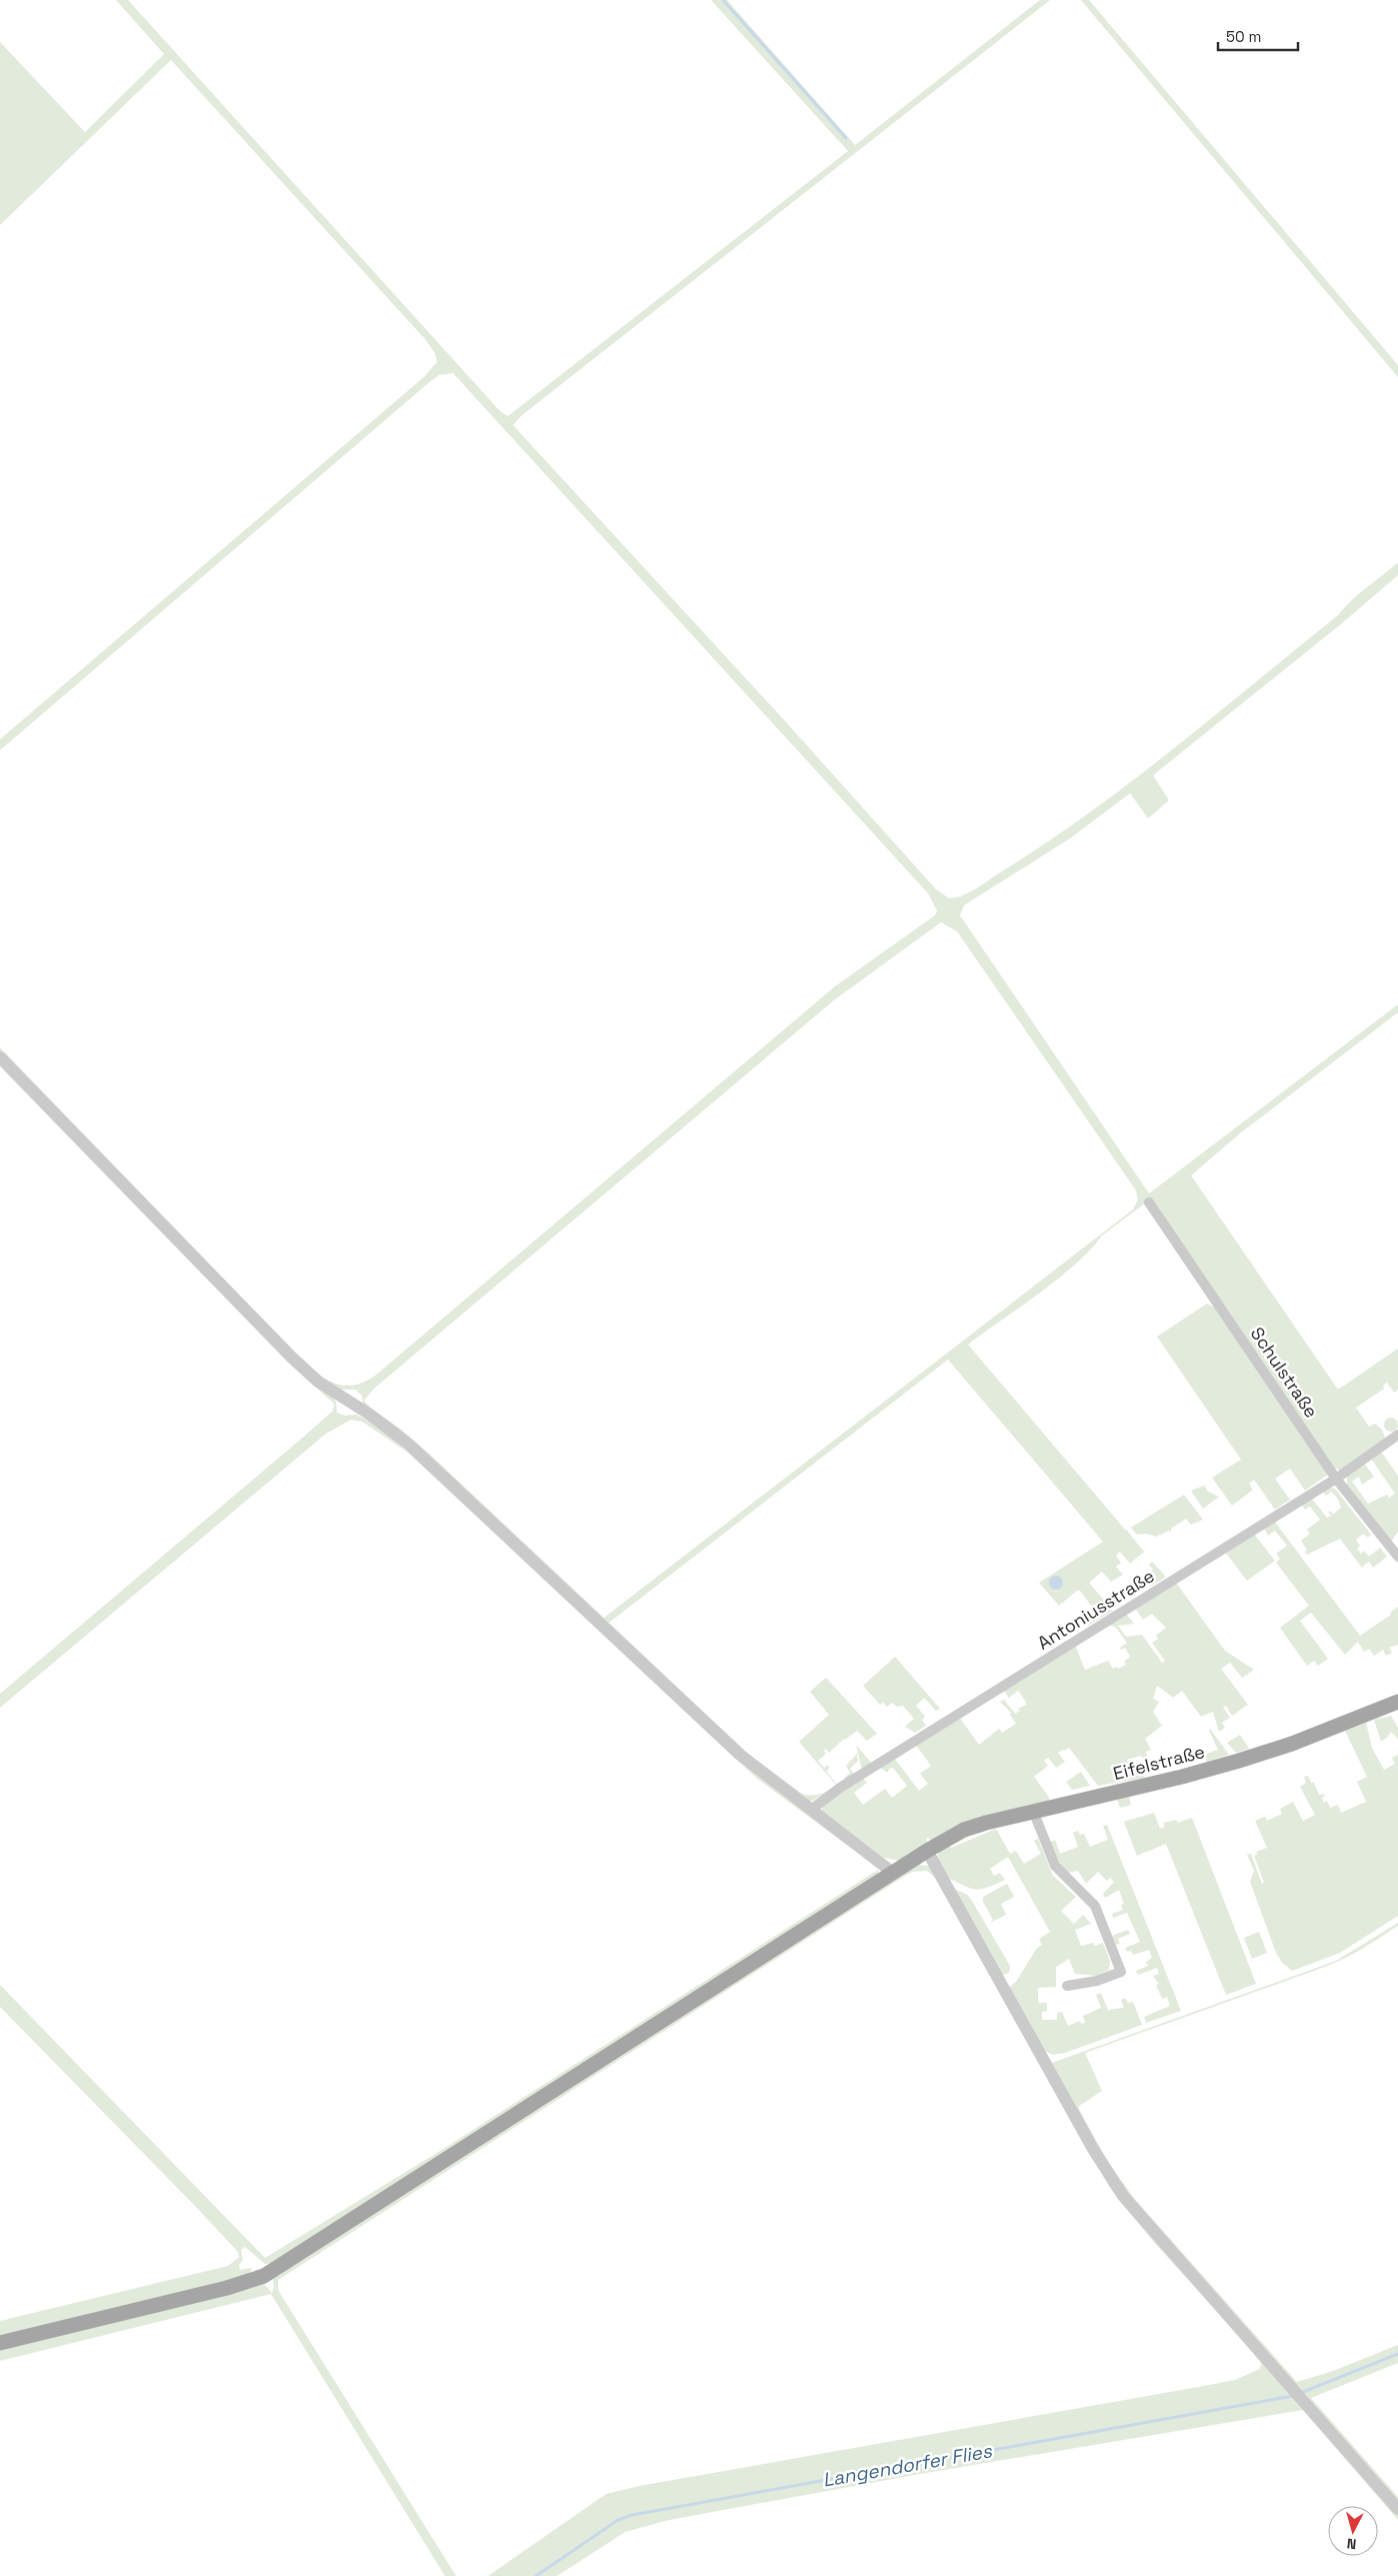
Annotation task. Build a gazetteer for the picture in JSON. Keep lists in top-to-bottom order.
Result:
{
  "streets": {
    "main road": ["Eifelstraße"],
    "street": ["Schulstraße", "Antoniusstraße"]
  },
  "crossings": [
    ["Schulstraße", "Antoniusstraße"]
  ],
  "water": ["Langendorfer Flies"],
  "scale_bar": "50 m",
  "north": "bottom"
}
